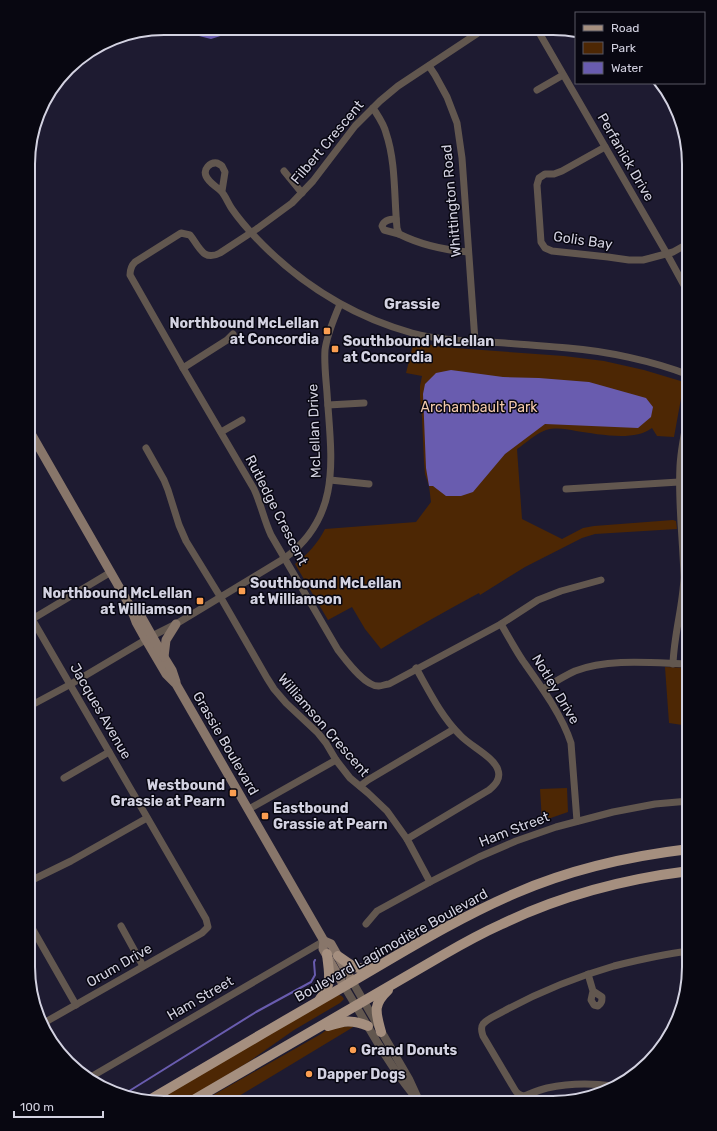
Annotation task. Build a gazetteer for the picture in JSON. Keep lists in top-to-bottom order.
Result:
{
  "streets": {
    "main road": ["Grassie Boulevard", "Boulevard Lagimodière Boulevard"],
    "street": [
      "Filbert Crescent",
      "Perfanick Drive",
      "Whittington Road",
      "Golis Bay",
      "McLellan Drive",
      "Rutledge Crescent",
      "Notley Drive",
      "Jacques Avenue",
      "Williamson Crescent",
      "Ham Street",
      "Orum Drive"
    ]
  },
  "crossings": [
    ["Filbert Crescent", "Whittington Road"],
    ["Filbert Crescent", "Rutledge Crescent"],
    ["Perfanick Drive", "Golis Bay"],
    ["McLellan Drive", "Rutledge Crescent"],
    ["McLellan Drive", "Jacques Avenue"],
    ["McLellan Drive", "Williamson Crescent"],
    ["McLellan Drive", "Grassie Boulevard"],
    ["Rutledge Crescent", "Notley Drive"],
    ["Notley Drive", "Ham Street"],
    ["Jacques Avenue", "Orum Drive"],
    ["Williamson Crescent", "Ham Street"],
    ["Grassie Boulevard", "Ham Street"],
    ["Grassie Boulevard", "Boulevard Lagimodière Boulevard"]
  ],
  "districts": ["Grassie"],
  "parks": ["Archambault Park"],
  "places": {
    "transit": [
      "Northbound McLellan at Concordia",
      "Southbound McLellan at Concordia",
      "Southbound McLellan at Williamson",
      "Northbound McLellan at Williamson",
      "Westbound Grassie at Pearn",
      "Eastbound Grassie at Pearn"
    ],
    "other": ["Grand Donuts", "Dapper Dogs"]
  },
  "legend": ["Road", "Park", "Water"],
  "scale_bar": "100 m"
}
